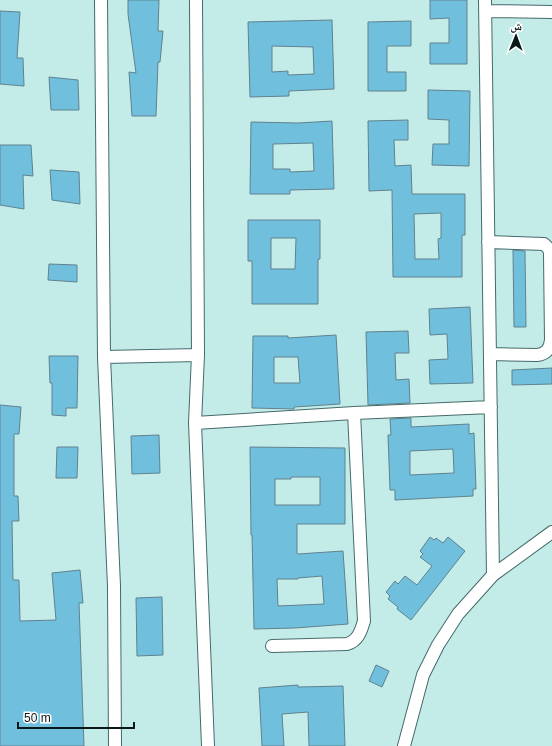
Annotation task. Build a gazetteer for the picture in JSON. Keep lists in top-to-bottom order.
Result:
{
  "scale_bar": "50 m",
  "north": "top"
}
